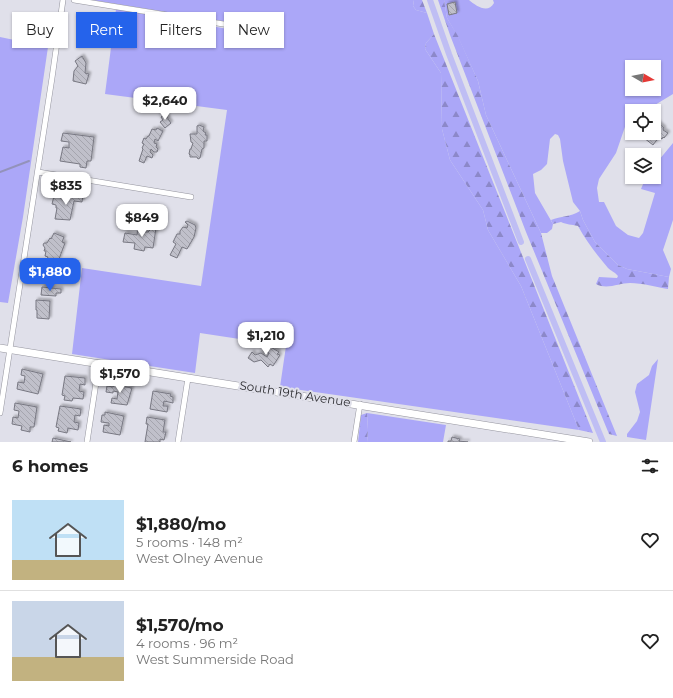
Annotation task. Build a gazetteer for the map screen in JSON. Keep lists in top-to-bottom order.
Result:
{
  "streets": {
    "street": ["South 19th Avenue"]
  },
  "north": "right",
  "page": {
    "chip": [
      "Buy",
      "Rent",
      "Filters",
      "New"
    ],
    "price": [
      "$2,640",
      "$835",
      "$849",
      "$1,880",
      "$1,210",
      "$1,570"
    ],
    "heading": "6 homes",
    "list": [
      {
        "name": "$1,880/mo",
        "note": "5 rooms · 148 m² · West Olney Avenue"
      },
      {
        "name": "$1,570/mo",
        "note": "4 rooms · 96 m² · West Summerside Road"
      }
    ]
  }
}
